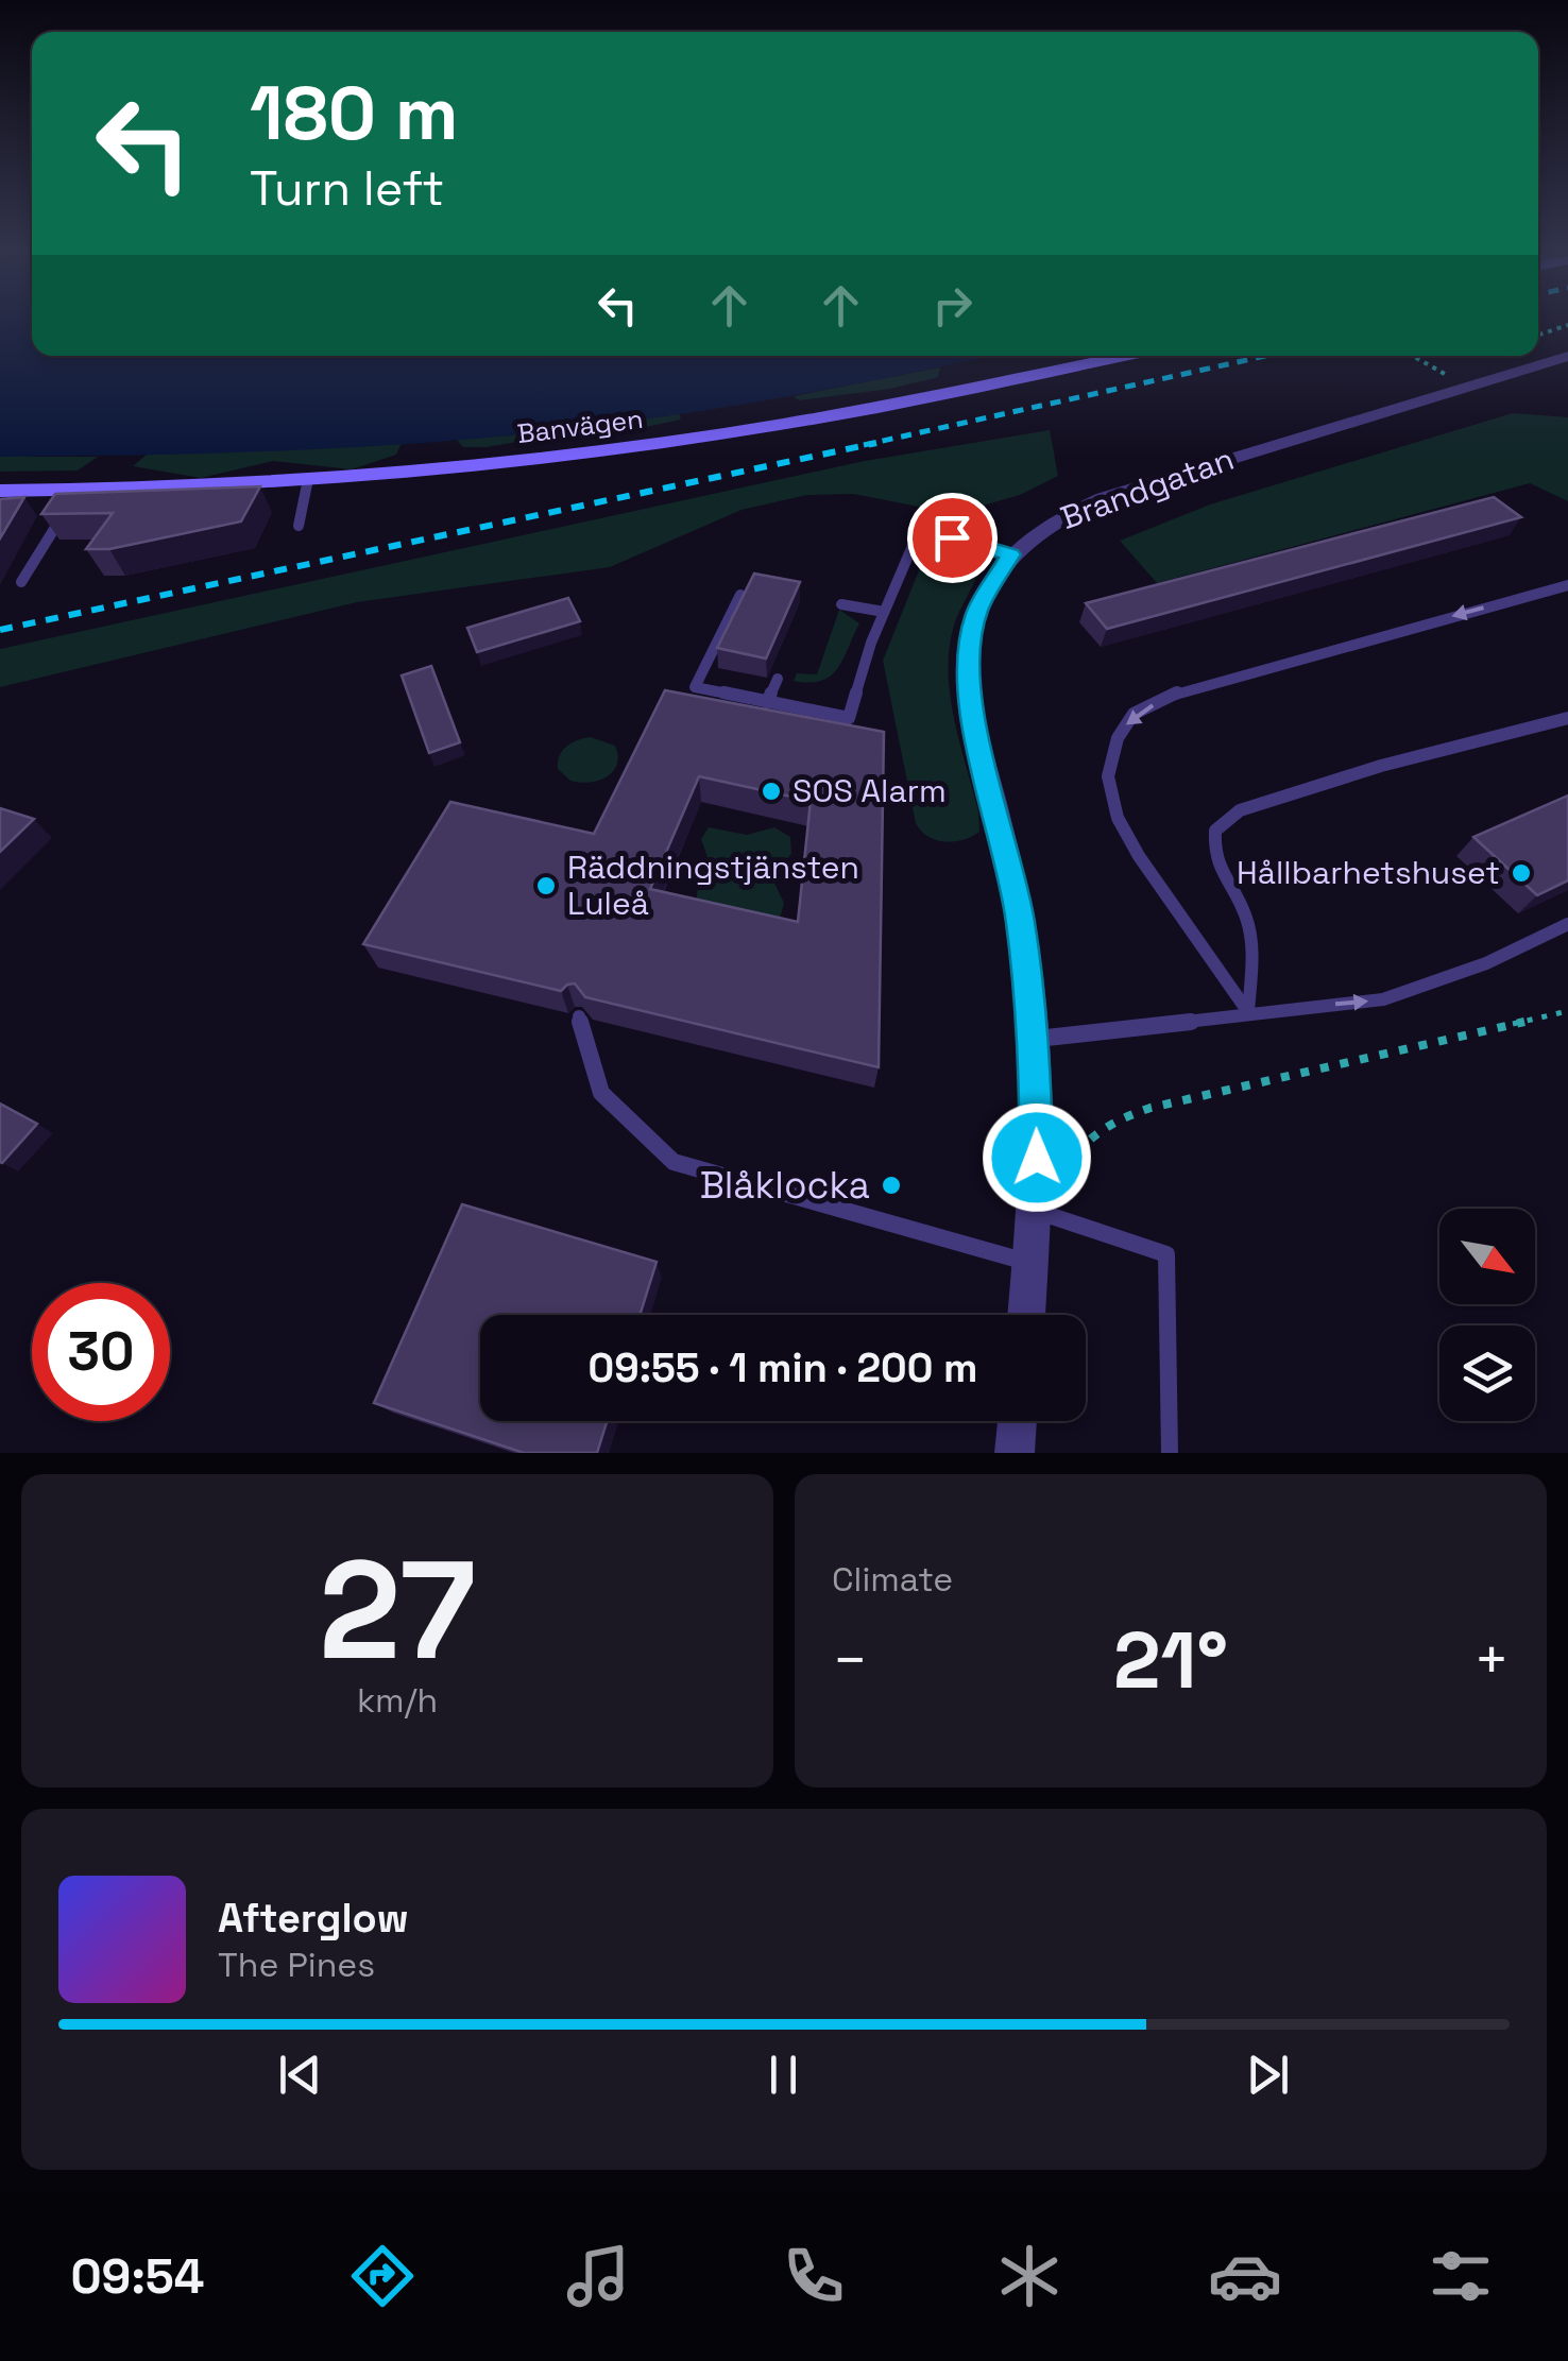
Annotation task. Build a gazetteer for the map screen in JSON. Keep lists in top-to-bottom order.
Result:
{
  "streets": {
    "street": ["Banvägen", "Brandgatan"]
  },
  "places": [
    "SOS Alarm",
    "Hållbarhetshuset",
    "Räddningstjänsten Luleå",
    "Blåklocka"
  ],
  "north": "bottom right",
  "page": {
    "turn": ["180 m", "Turn left"],
    "limit": "30",
    "trip": "09:55 · 1 min · 200 m",
    "tile": [
      ["27", "km/h"],
      "Climate"
    ],
    "heat": ["−", "21°", "+"],
    "song": ["Afterglow", "The Pines"],
    "tabs": "09:54"
  }
}
